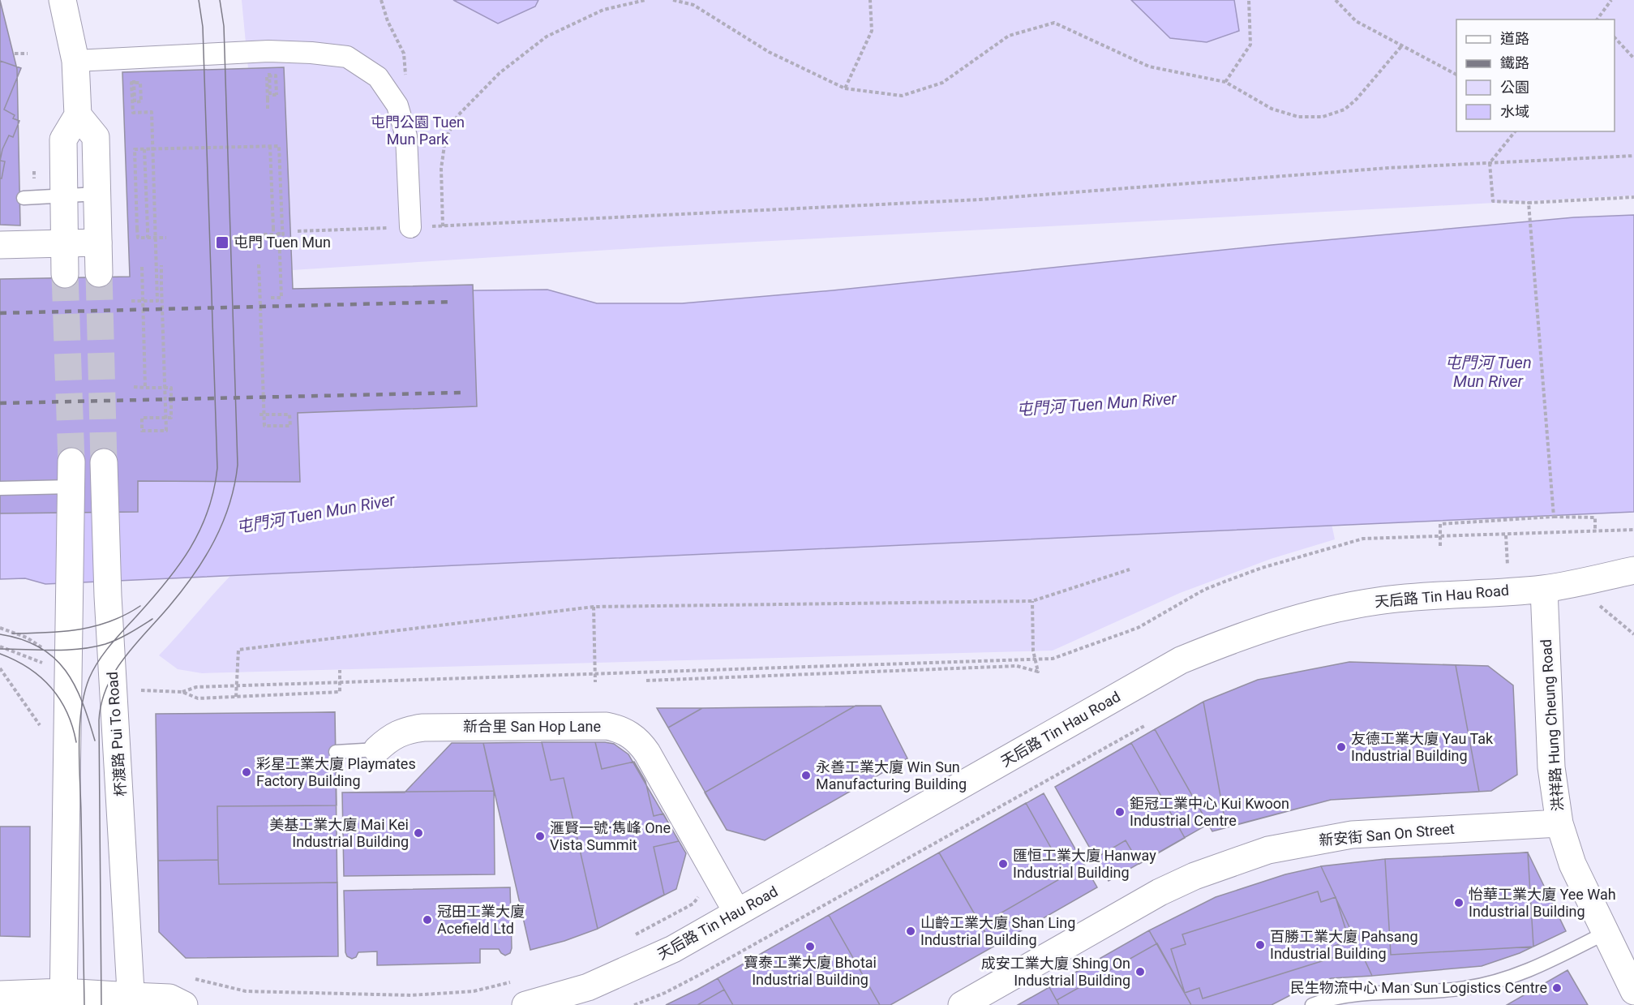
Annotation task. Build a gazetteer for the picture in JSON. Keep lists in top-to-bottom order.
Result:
{
  "streets": {
    "street": [
      "天后路 Tin Hau Road",
      "洪祥路 Hung Cheung Road",
      "新合里 San Hop Lane",
      "杯渡路 Pui To Road",
      "新安街 San On Street"
    ]
  },
  "crossings": [
    ["天后路 Tin Hau Road", "洪祥路 Hung Cheung Road"],
    ["天后路 Tin Hau Road", "新合里 San Hop Lane"],
    ["洪祥路 Hung Cheung Road", "新安街 San On Street"]
  ],
  "water": ["屯門河 Tuen Mun River"],
  "parks": ["屯門公園 Tuen Mun Park"],
  "places": {
    "transit": ["屯門 Tuen Mun"],
    "other": [
      "友德工業大廈 Yau Tak Industrial Building",
      "彩星工業大廈 Playmates Factory Building",
      "永善工業大廈 Win Sun Manufacturing Building",
      "鉅冠工業中心 Kui Kwoon Industrial Centre",
      "美基工業大廈 Mai Kei Industrial Building",
      "滙賢一號·雋峰 One Vista Summit",
      "匯恒工業大廈 Hanway Industrial Building",
      "怡華工業大廈 Yee Wah Industrial Building",
      "冠田工業大廈 Acefield Ltd",
      "山齡工業大廈 Shan Ling Industrial Building",
      "百勝工業大廈 Pahsang Industrial Building",
      "寶泰工業大廈 Bhotai Industrial Building",
      "成安工業大廈 Shing On Industrial Building",
      "民生物流中心 Man Sun Logistics Centre"
    ]
  },
  "legend": [
    "道路",
    "鐵路",
    "公園",
    "水域"
  ]
}
